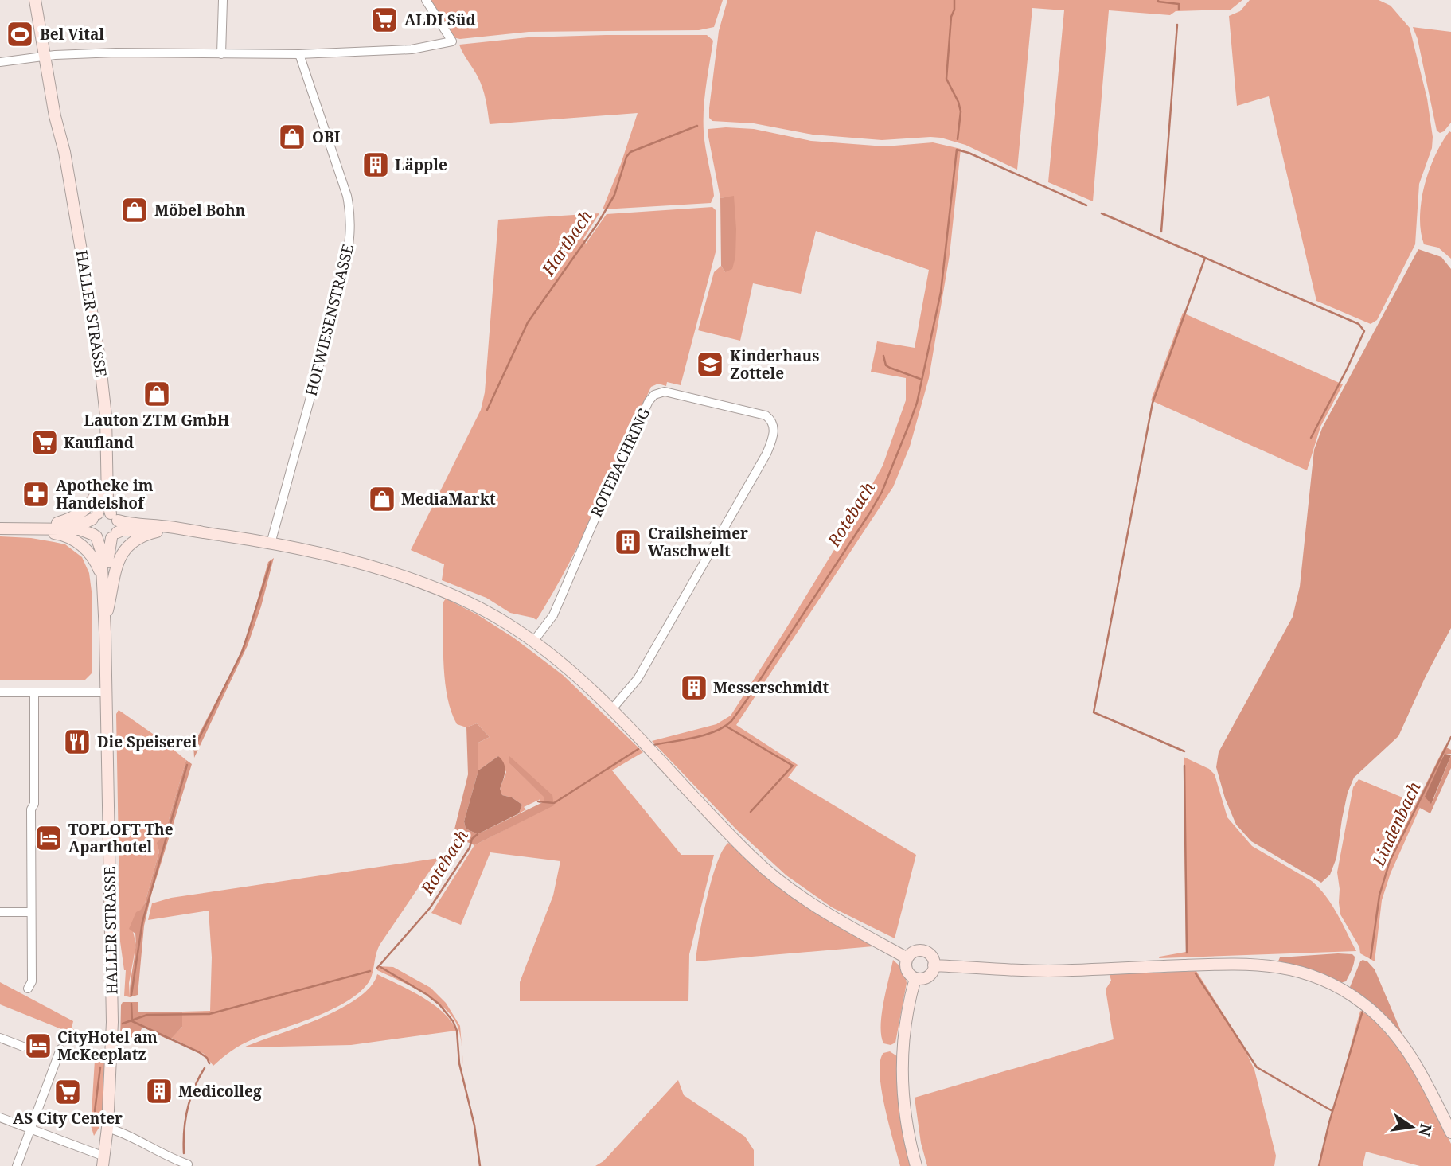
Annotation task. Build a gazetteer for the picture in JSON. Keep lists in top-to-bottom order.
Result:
{
  "streets": {
    "main road": ["HALLER STRASSE"],
    "street": ["HOFWIESENSTRASSE", "ROTEBACHRING"]
  },
  "water": ["Hartbach", "Rotebach", "Lindenbach"],
  "places": {
    "supermarket": ["ALDI Süd", "Kaufland", "AS City Center"],
    "sports": ["Bel Vital"],
    "shop": [
      "OBI",
      "Möbel Bohn",
      "Lauton ZTM GmbH",
      "MediaMarkt"
    ],
    "building": [
      "Läpple",
      "Crailsheimer Waschwelt",
      "Messerschmidt",
      "Medicolleg"
    ],
    "school or university": ["Kinderhaus Zottele"],
    "pharmacy": ["Apotheke im Handelshof"],
    "restaurant": ["Die Speiserei"],
    "hotel": ["TOPLOFT The Aparthotel", "CityHotel am McKeeplatz"]
  },
  "north": "right"
}
